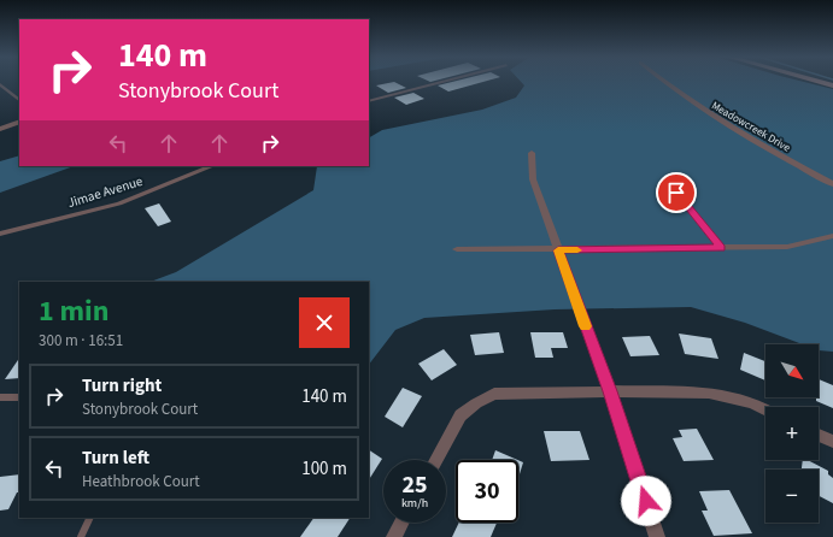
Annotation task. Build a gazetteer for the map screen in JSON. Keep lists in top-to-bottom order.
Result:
{
  "streets": {
    "street": ["Meadowcreek Drive", "Jimae Avenue"]
  },
  "north": "bottom right",
  "page": {
    "turn": ["140 m", "Stonybrook Court"],
    "heading": ["1 min", "300 m · 16:51"],
    "map_buttons": ["+", "−"],
    "list": [
      {
        "name": "Turn right",
        "note": "Stonybrook Court",
        "value": "140 m"
      },
      {
        "name": "Turn left",
        "note": "Heathbrook Court",
        "value": "100 m"
      }
    ],
    "speed": "25 km/h",
    "limit": "30"
  }
}
